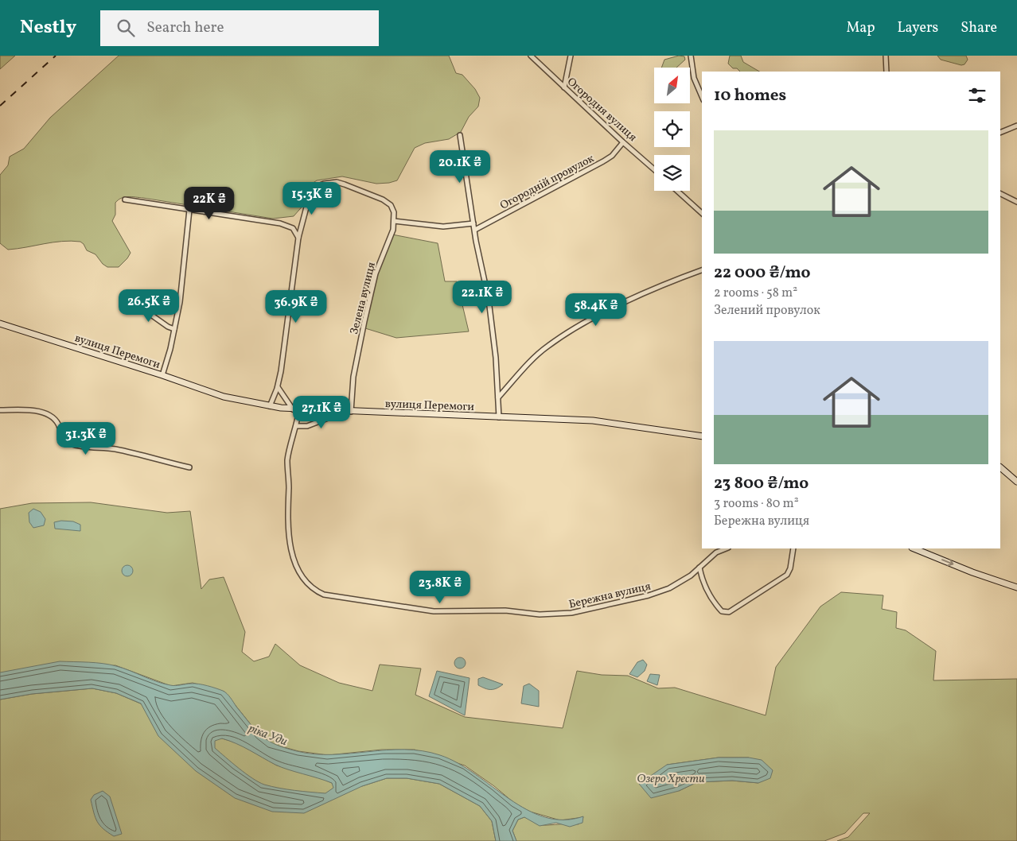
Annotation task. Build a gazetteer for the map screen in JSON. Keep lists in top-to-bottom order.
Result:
{
  "streets": {
    "street": [
      "Огородня вулиця",
      "Огородній провулок",
      "Зелена вулиця",
      "вулиця Перемоги",
      "Бережна вулиця"
    ]
  },
  "crossings": [
    ["Огородня вулиця", "Огородній провулок"],
    ["Зелена вулиця", "вулиця Перемоги"],
    ["вулиця Перемоги", "Бережна вулиця"]
  ],
  "water": ["ріка Уди", "Озеро Хрести"],
  "north": "top right",
  "page": {
    "header": "Nestly",
    "search": "Search here",
    "nav": ["Map", "Layers", "Share"],
    "heading": "10 homes",
    "list": [
      {
        "name": "22 000 ₴/mo",
        "note": "2 rooms · 58 m² · Зелений провулок"
      },
      {
        "name": "23 800 ₴/mo",
        "note": "3 rooms · 80 m² · Бережна вулиця"
      }
    ],
    "price": [
      "20.1K ₴",
      "15.3K ₴",
      "22K ₴",
      "22.1K ₴",
      "26.5K ₴",
      "36.9K ₴",
      "58.4K ₴",
      "27.1K ₴",
      "31.3K ₴",
      "23.8K ₴"
    ]
  }
}
